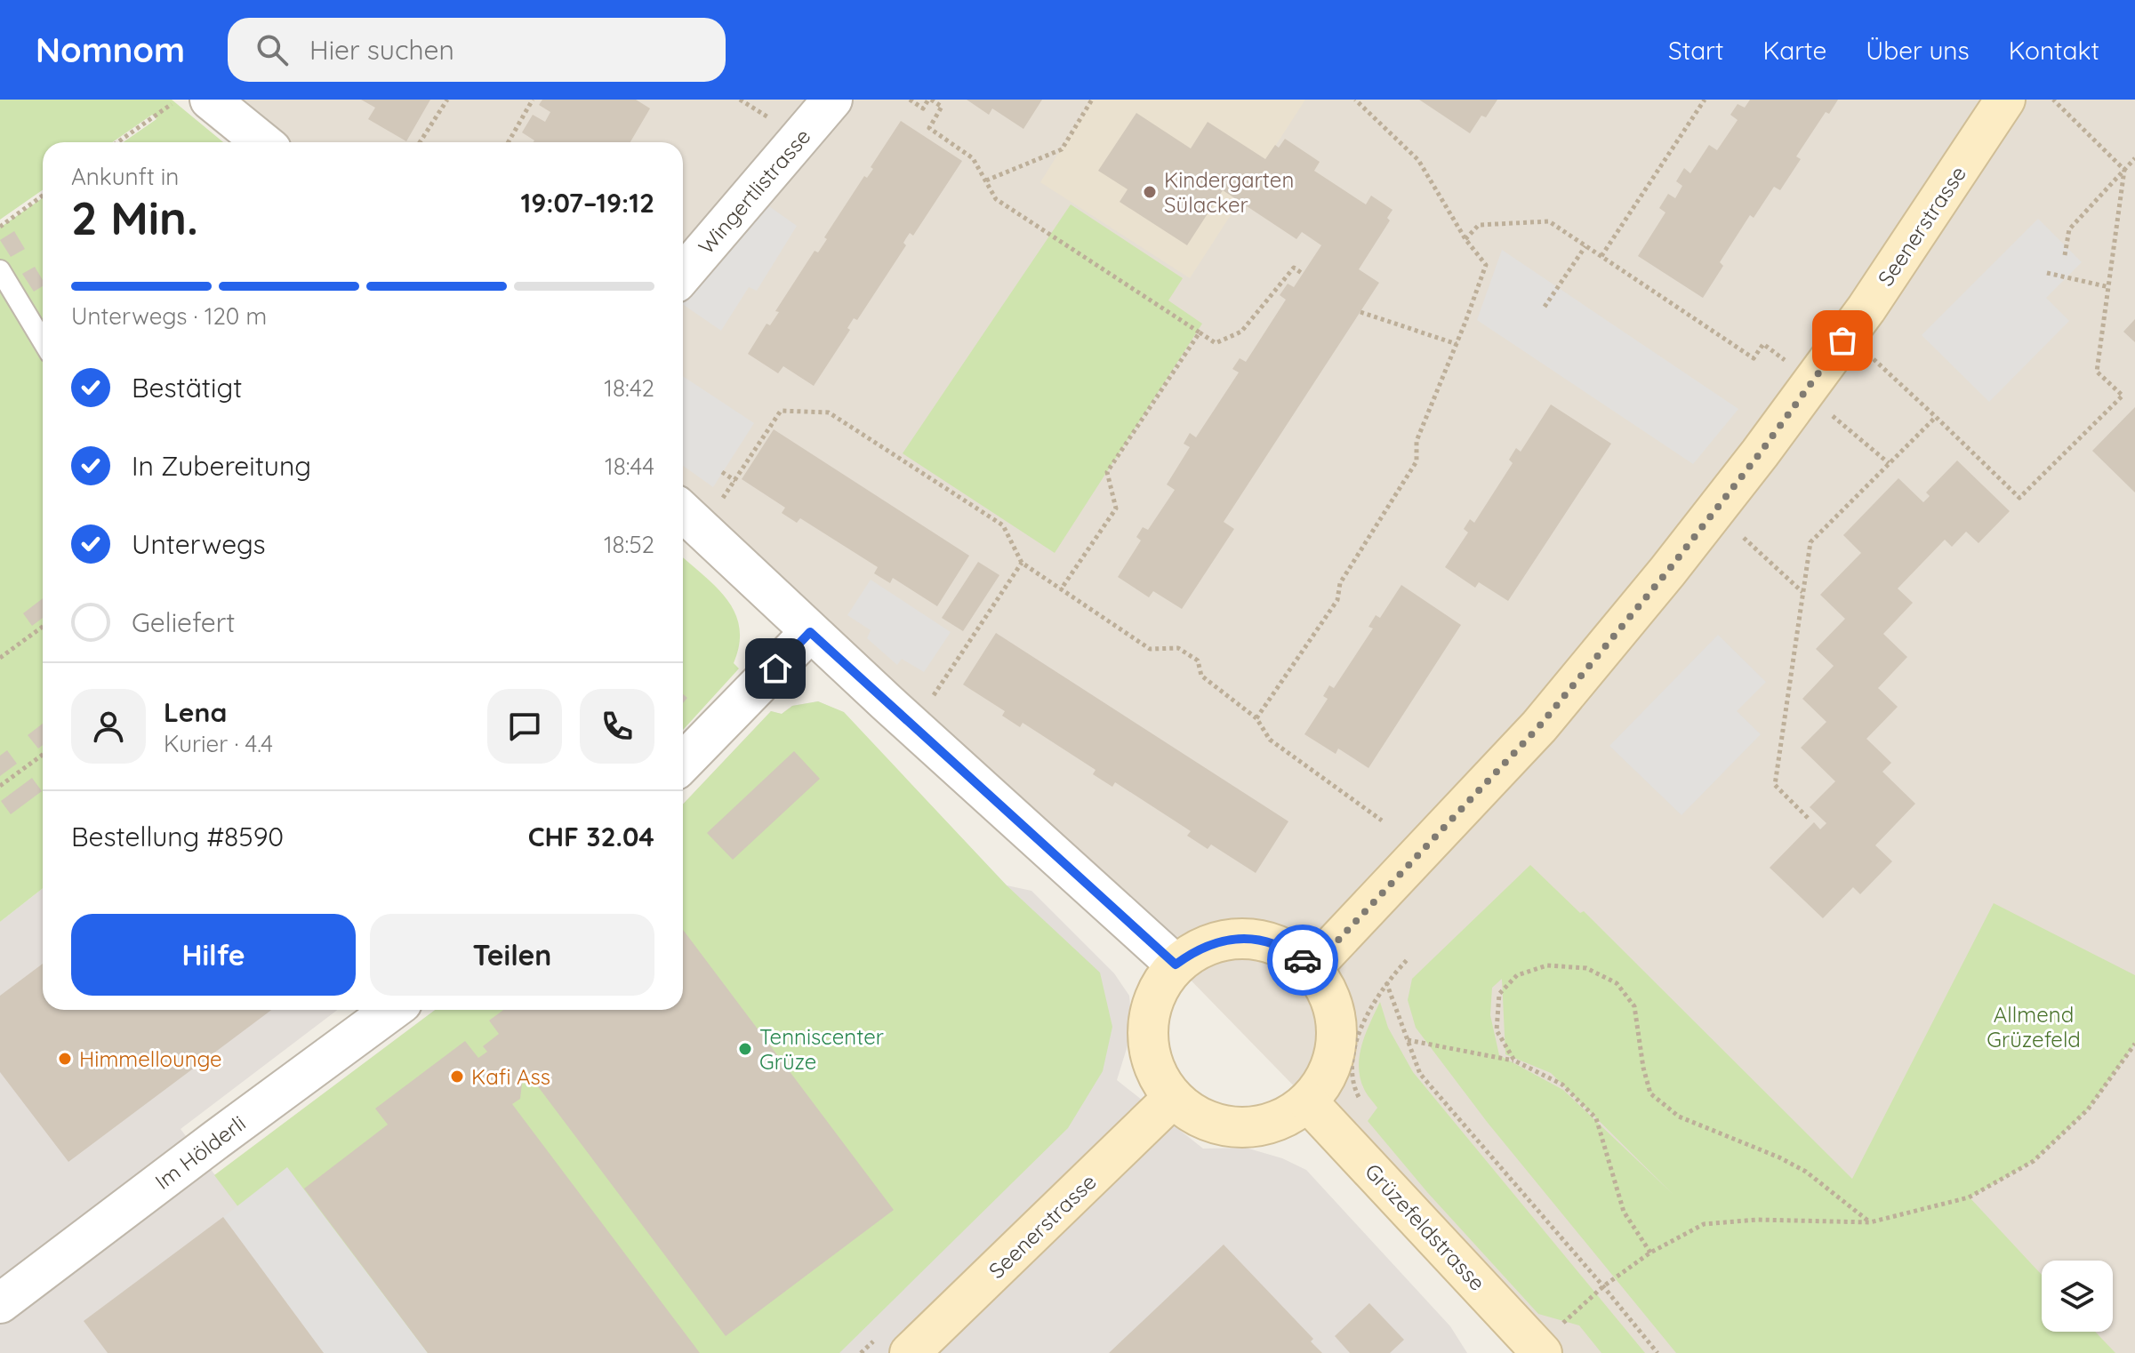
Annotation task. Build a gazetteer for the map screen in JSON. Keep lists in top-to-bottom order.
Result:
{
  "streets": {
    "main road": ["Seenerstrasse", "Grüzefeldstrasse"],
    "street": ["Wingertlistrasse", "Im Hölderli"]
  },
  "crossings": [
    ["Seenerstrasse", "Grüzefeldstrasse"]
  ],
  "parks": ["Allmend Grüzefeld"],
  "places": [
    "Kindergarten Sülacker",
    "Tenniscenter Grüze",
    "Himmellounge",
    "Kafi Ass"
  ],
  "page": {
    "header": "Nomnom",
    "search": "Hier suchen",
    "nav": [
      "Start",
      "Karte",
      "Über uns",
      "Kontakt"
    ],
    "heading": ["2 Min.", "Ankunft in", "19:07–19:12"],
    "panel": [
      "Lena",
      "Kurier · 4.4",
      "Bestellung #8590",
      "CHF 32.04"
    ],
    "bar": "Unterwegs · 120 m",
    "list": [
      ["Bestätigt", "18:42"],
      ["In Zubereitung", "18:44"],
      ["Unterwegs", "18:52"],
      "Geliefert"
    ],
    "buttons": ["Hilfe", "Teilen"]
  }
}
